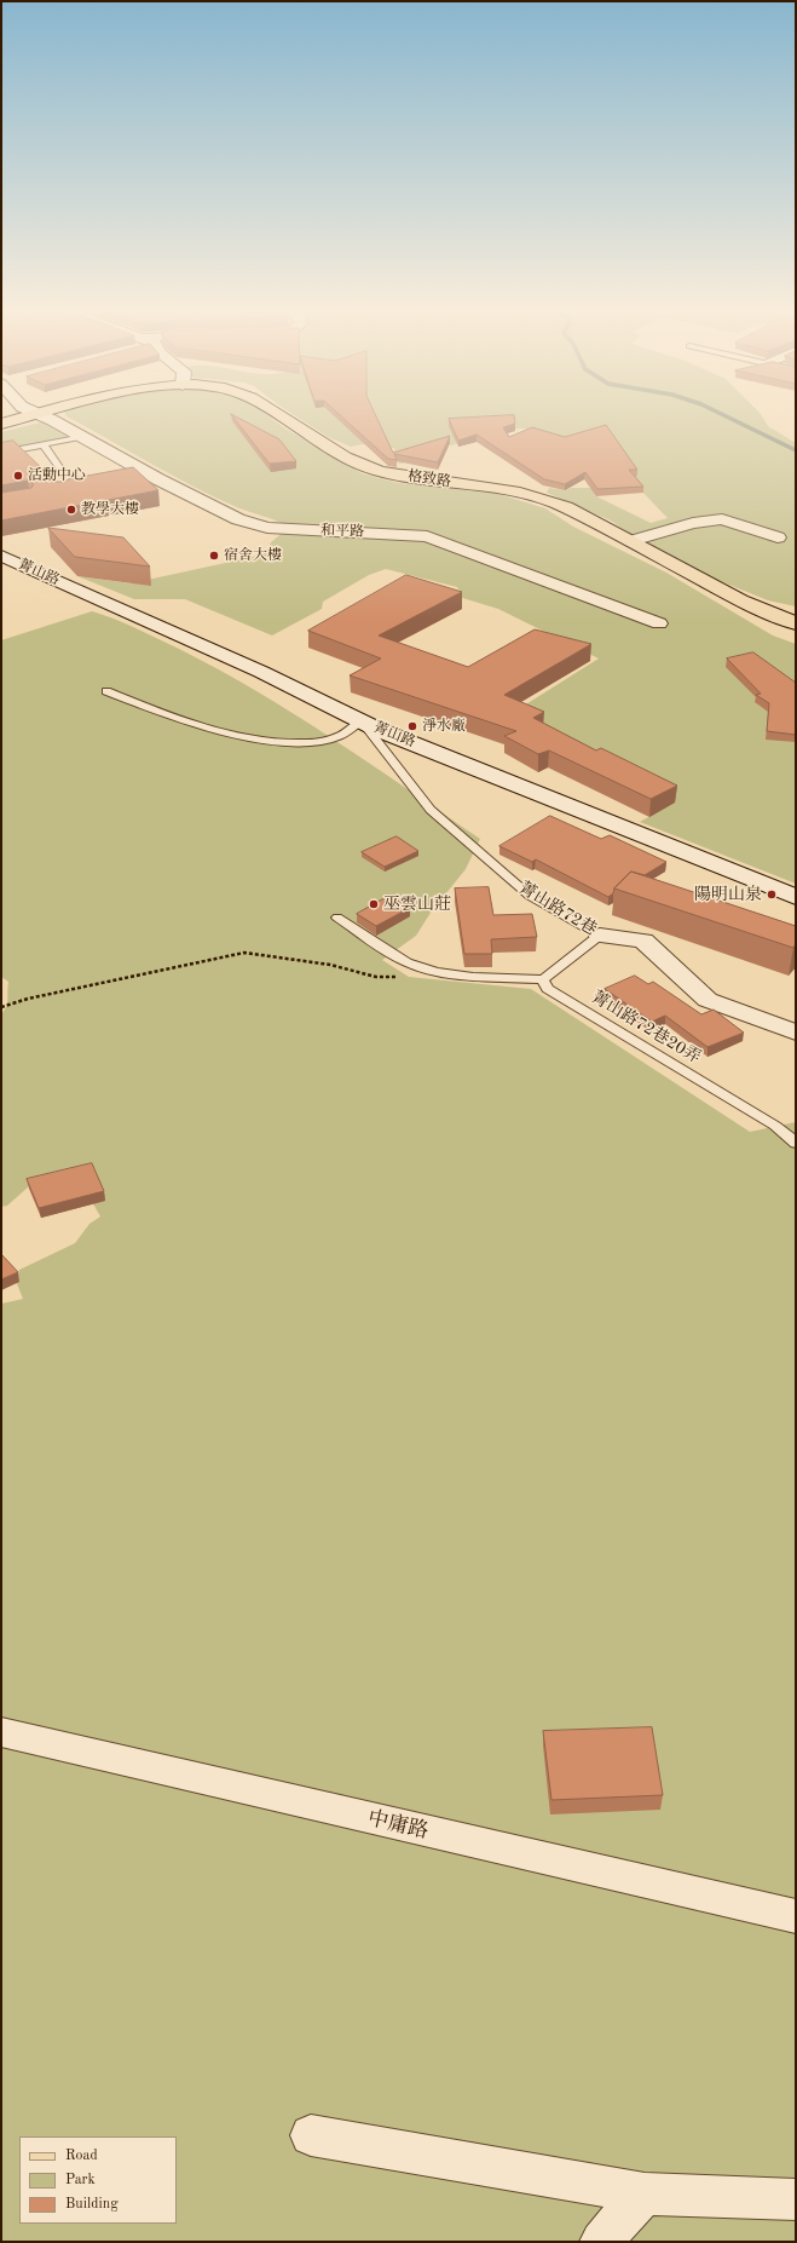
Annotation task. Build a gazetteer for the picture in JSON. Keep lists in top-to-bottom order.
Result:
{
  "streets": {
    "main road": ["格致路"],
    "street": [
      "和平路",
      "菁山路",
      "菁山路72巷",
      "中庸路"
    ],
    "lane": ["菁山路72巷20弄"]
  },
  "crossings": [
    ["格致路", "和平路"],
    ["菁山路", "菁山路72巷"]
  ],
  "places": [
    "活動中心",
    "教學大樓",
    "宿舍大樓",
    "淨水廠",
    "陽明山泉",
    "巫雲山莊"
  ],
  "legend": ["Road", "Park", "Building"]
}
